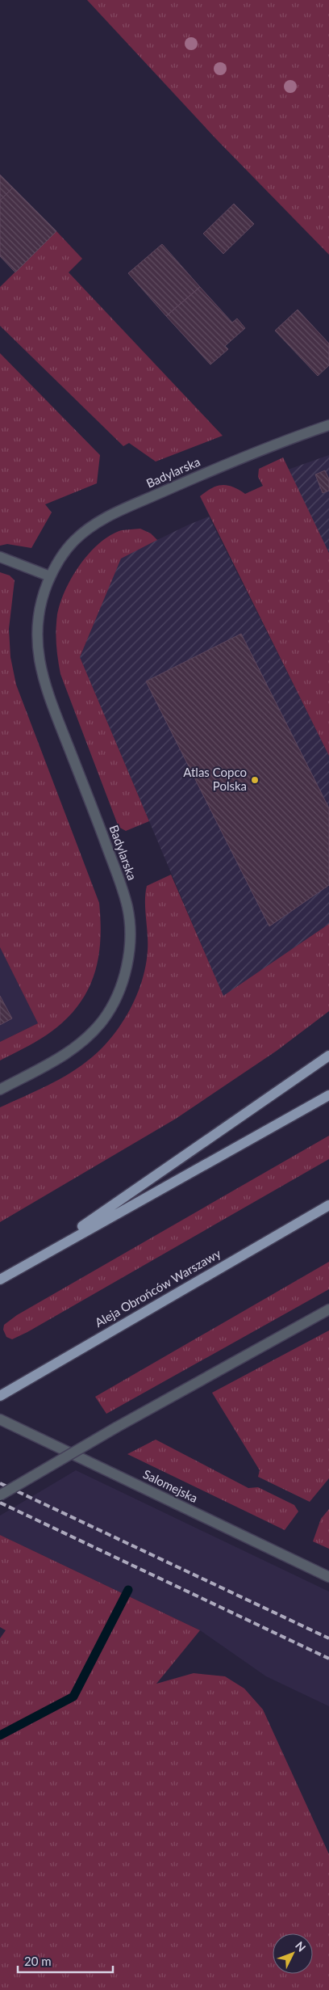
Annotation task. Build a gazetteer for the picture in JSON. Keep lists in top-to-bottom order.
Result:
{
  "streets": {
    "main road": ["Aleja Obrońców Warszawy"],
    "street": ["Badylarska", "Salomejska"]
  },
  "places": ["Atlas Copco Polska"],
  "scale_bar": "20 m",
  "north": "top right"
}
